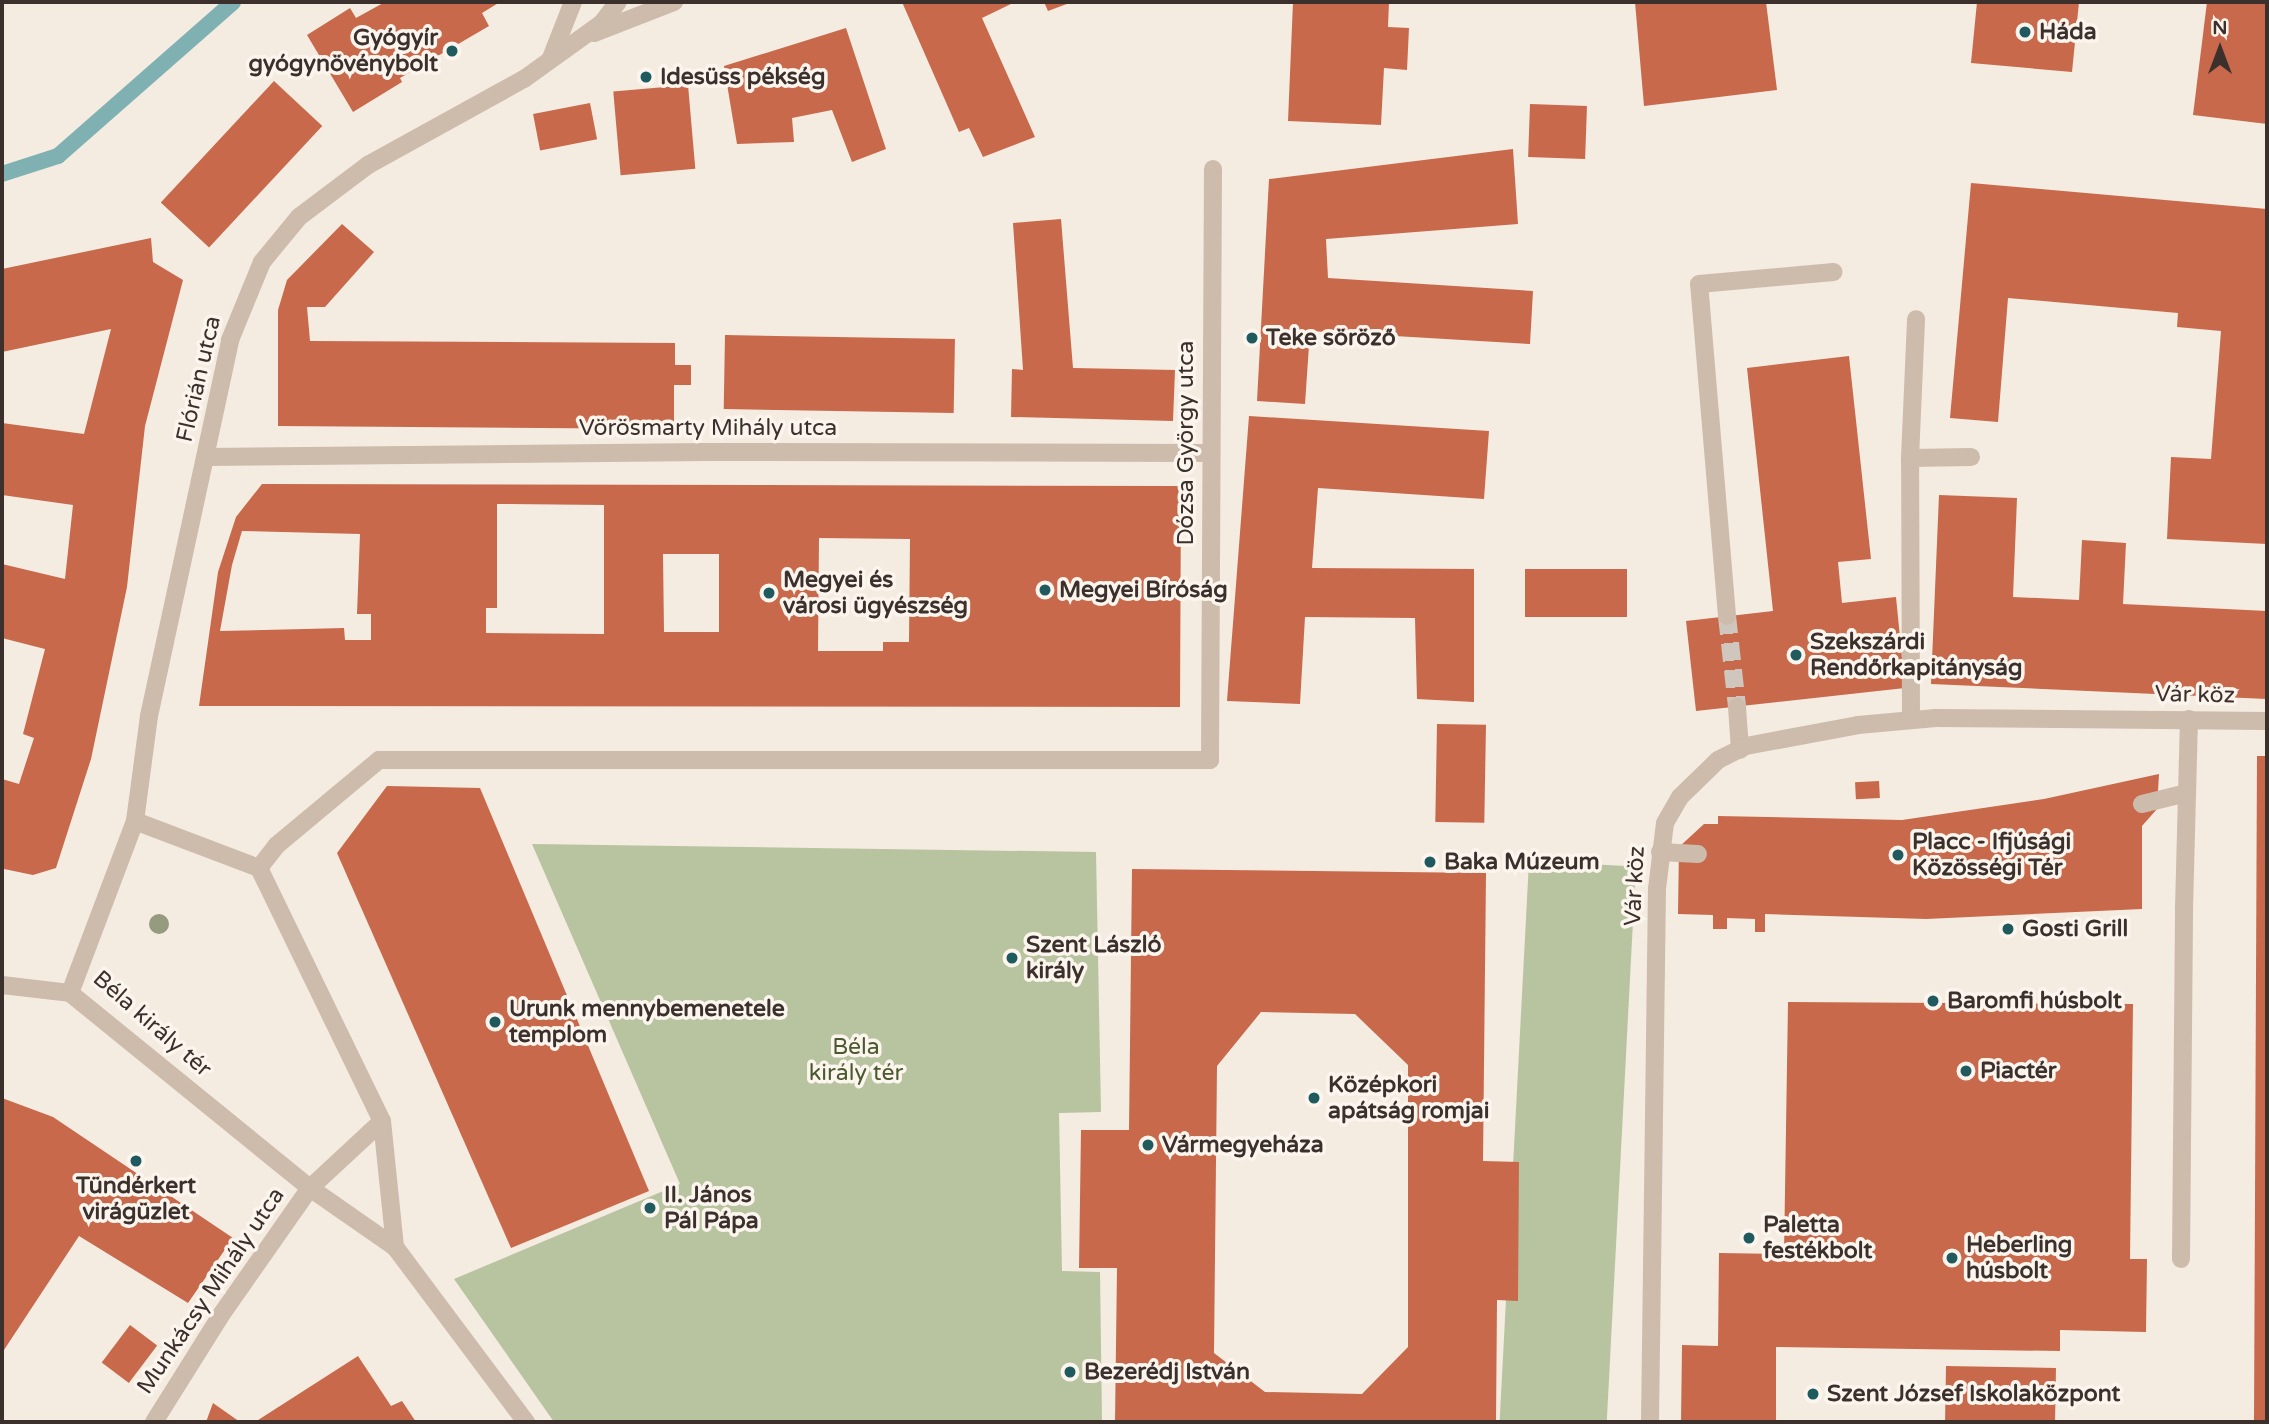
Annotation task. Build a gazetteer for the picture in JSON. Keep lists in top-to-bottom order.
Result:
{
  "streets": {
    "street": [
      "Flórián utca",
      "Vörösmarty Mihály utca",
      "Dózsa György utca",
      "Vár köz",
      "Béla király tér",
      "Munkácsy Mihály utca"
    ]
  },
  "crossings": [
    ["Flórián utca", "Vörösmarty Mihály utca"],
    ["Flórián utca", "Béla király tér"],
    ["Vörösmarty Mihály utca", "Dózsa György utca"],
    ["Béla király tér", "Munkácsy Mihály utca"]
  ],
  "parks": ["Béla király tér"],
  "places": [
    "Háda",
    "Gyógyír gyógynövénybolt",
    "Idesüss pékség",
    "Teke söröző",
    "Megyei Bíróság",
    "Megyei és városi ügyészség",
    "Szekszárdi Rendőrkapitányság",
    "Placc - Ifjúsági Közösségi Tér",
    "Baka Múzeum",
    "Gosti Grill",
    "Szent László király",
    "Baromfi húsbolt",
    "Urunk mennybemenetele templom",
    "Piactér",
    "Középkori apátság romjai",
    "Vármegyeháza",
    "Tündérkert virágüzlet",
    "II. János Pál Pápa",
    "Paletta festékbolt",
    "Heberling húsbolt",
    "Bezerédj István",
    "Szent József Iskolaközpont"
  ],
  "north": "top"
}
